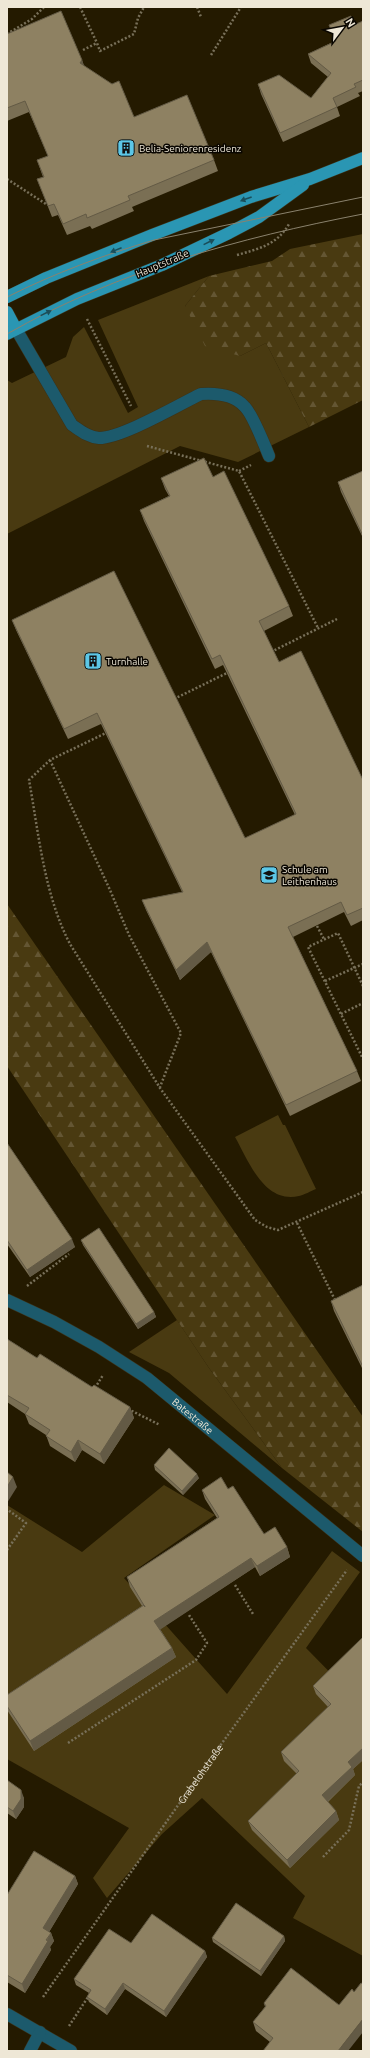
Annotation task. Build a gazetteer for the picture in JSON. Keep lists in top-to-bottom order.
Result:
{
  "streets": {
    "main road": ["Hauptstraße"],
    "street": ["Batestraße"],
    "path": ["Grabelohstraße"]
  },
  "crossings": [
    ["Batestraße", "Grabelohstraße"]
  ],
  "places": {
    "building": ["Belia-Seniorenresidenz", "Turnhalle"],
    "school or university": ["Schule am Leithenhaus"]
  },
  "north": "top right"
}
